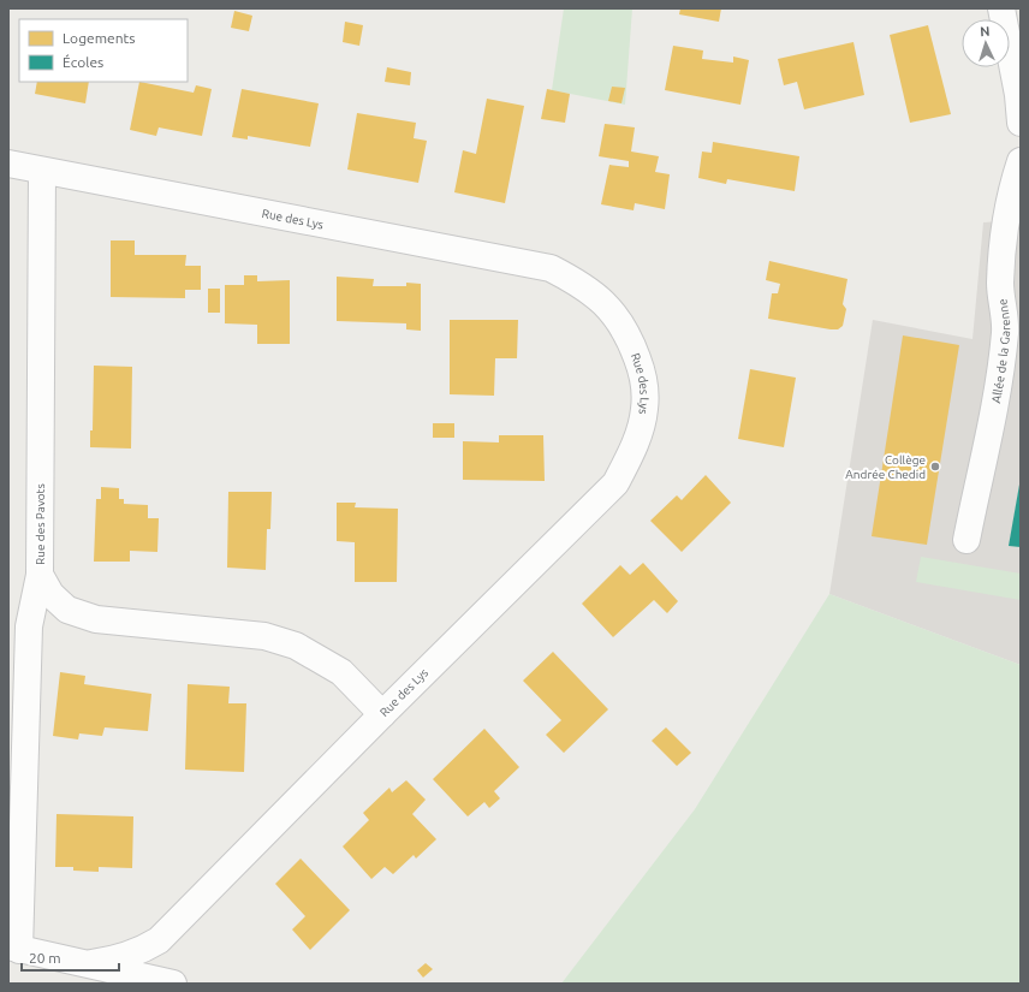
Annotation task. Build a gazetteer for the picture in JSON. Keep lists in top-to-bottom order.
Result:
{
  "streets": {
    "street": ["Rue des Lys", "Allée de la Garenne", "Rue des Pavots"]
  },
  "crossings": [
    ["Rue des Lys", "Rue des Pavots"]
  ],
  "places": ["Collège Andrée Chedid"],
  "legend": ["Logements", "Écoles"],
  "scale_bar": "20 m",
  "north": "top"
}
